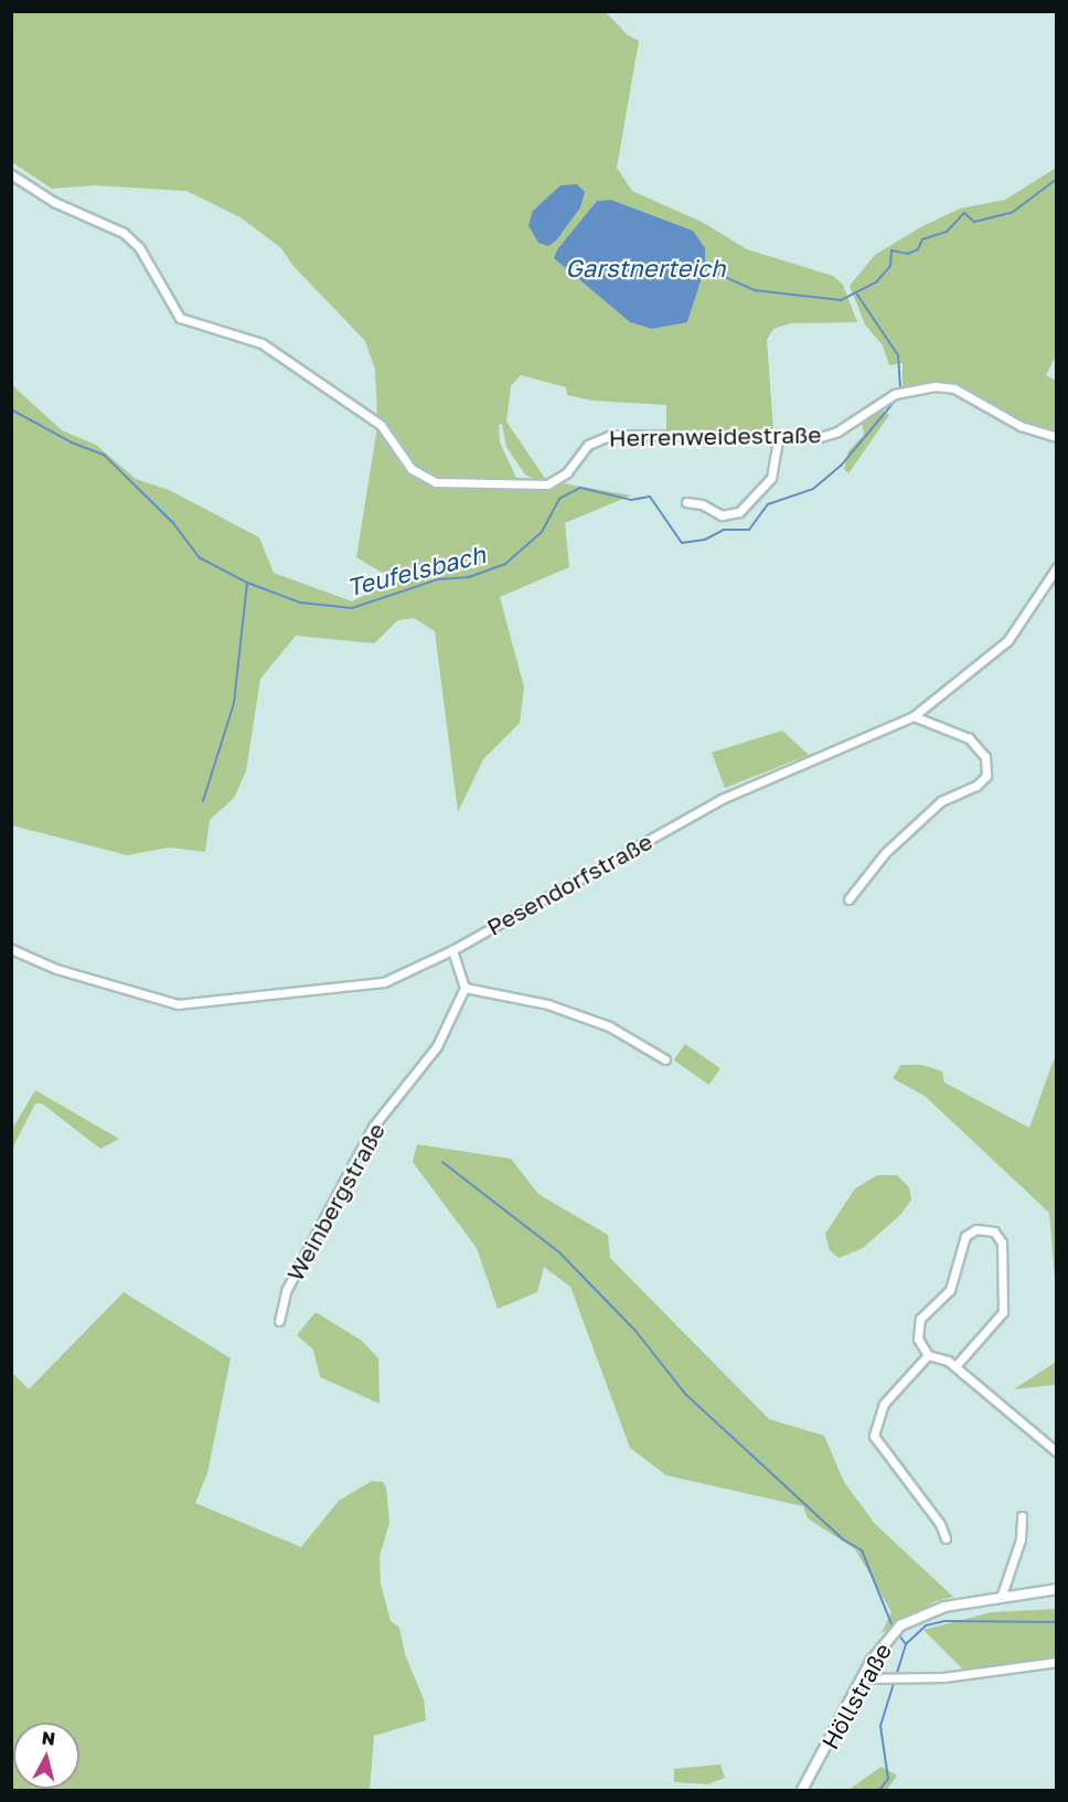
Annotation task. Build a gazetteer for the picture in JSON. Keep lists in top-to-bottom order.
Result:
{
  "streets": {
    "street": [
      "Herrenweidestraße",
      "Pesendorfstraße",
      "Weinbergstraße",
      "Höllstraße"
    ]
  },
  "water": ["Garstnerteich", "Teufelsbach"],
  "north": "top"
}
